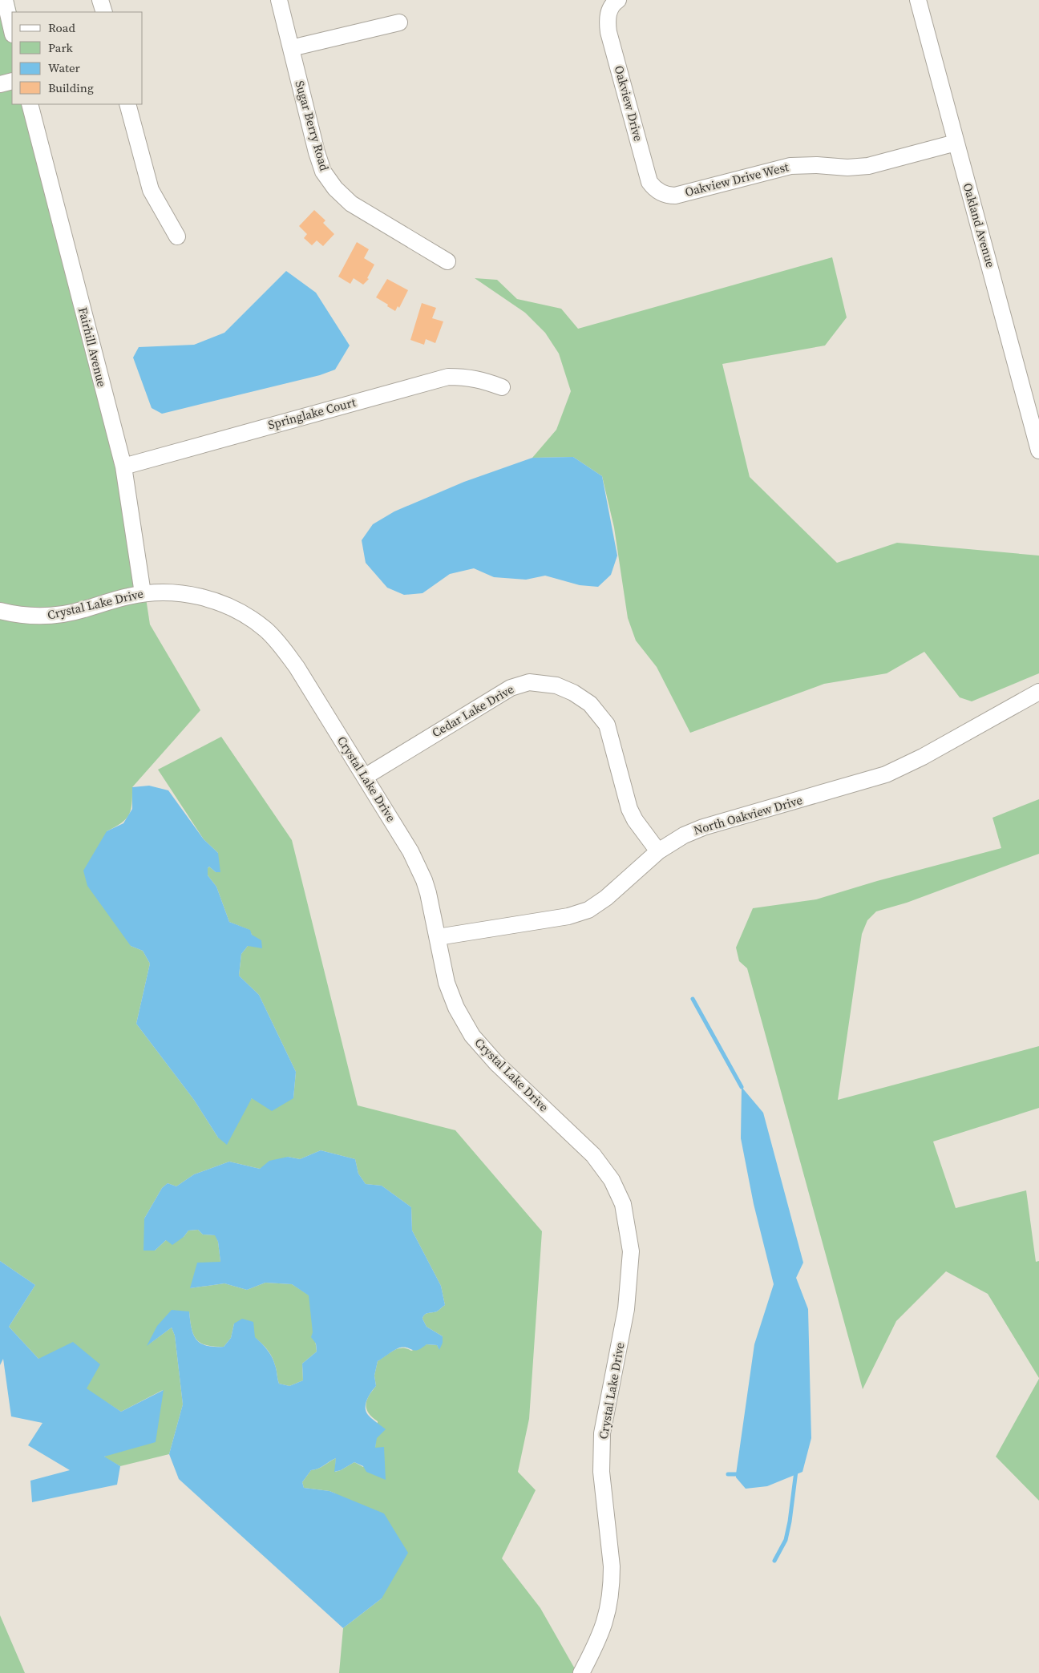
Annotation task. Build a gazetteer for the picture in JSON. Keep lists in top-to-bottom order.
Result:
{
  "streets": {
    "street": [
      "Oakview Drive",
      "Sugar Berry Road",
      "Oakview Drive West",
      "Oakland Avenue",
      "Fairhill Avenue",
      "Springlake Court",
      "Crystal Lake Drive",
      "Cedar Lake Drive",
      "North Oakview Drive"
    ]
  },
  "crossings": [
    ["Oakview Drive", "Oakview Drive West"],
    ["Oakview Drive West", "Oakland Avenue"],
    ["Fairhill Avenue", "Springlake Court"],
    ["Fairhill Avenue", "Crystal Lake Drive"],
    ["Crystal Lake Drive", "Cedar Lake Drive"],
    ["Crystal Lake Drive", "North Oakview Drive"],
    ["Cedar Lake Drive", "North Oakview Drive"]
  ],
  "legend": [
    "Road",
    "Park",
    "Water",
    "Building"
  ]
}
